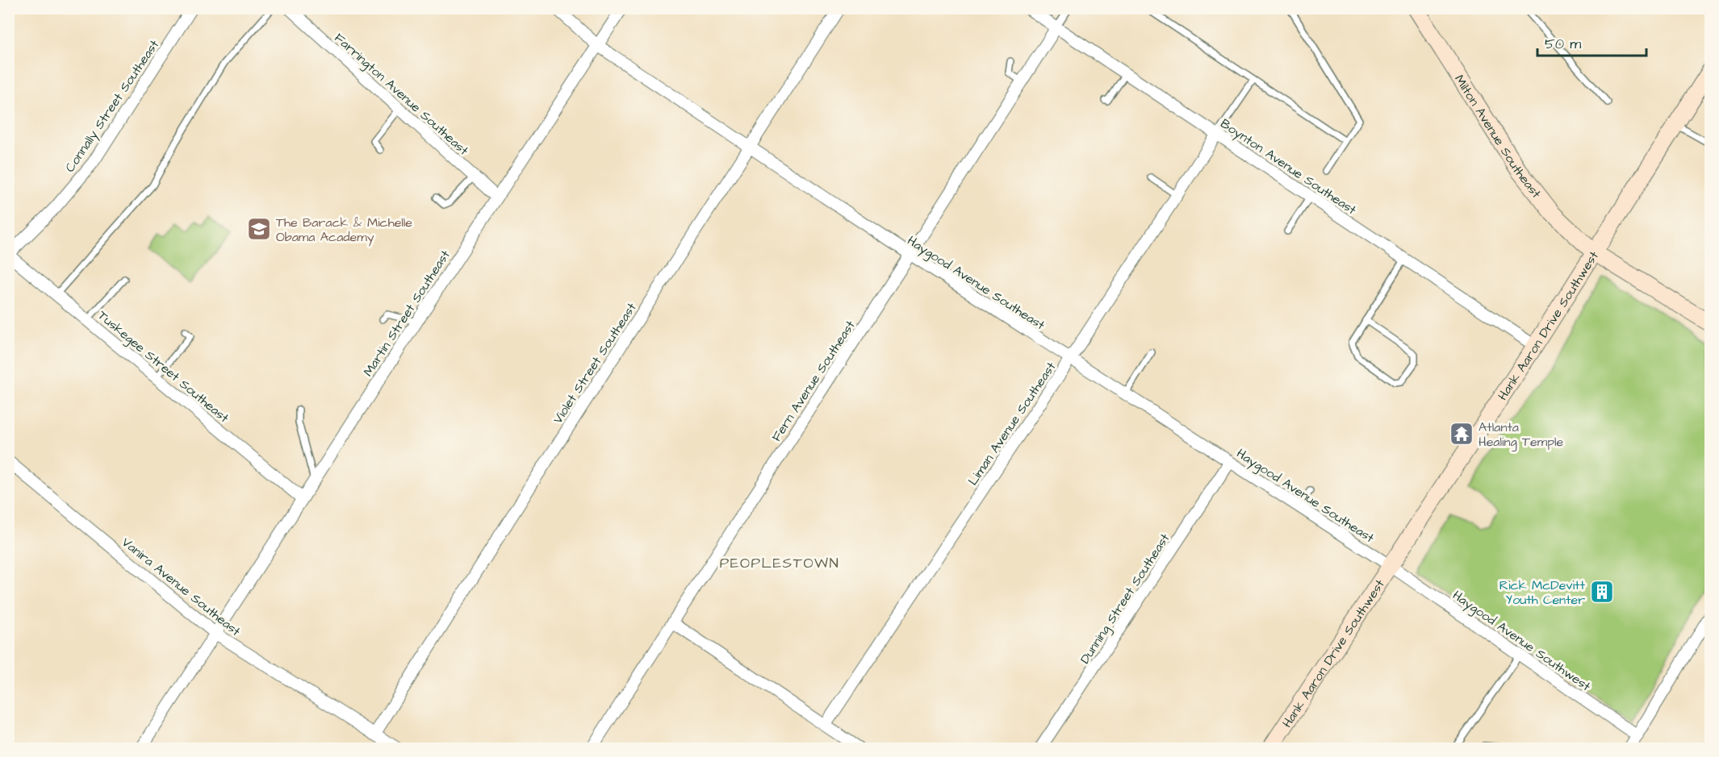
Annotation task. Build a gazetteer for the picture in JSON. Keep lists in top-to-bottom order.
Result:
{
  "streets": {
    "main road": ["Milton Avenue Southeast", "Hank Aaron Drive Southwest"],
    "street": [
      "Farrington Avenue Southeast",
      "Connally Street Southeast",
      "Boynton Avenue Southeast",
      "Haygood Avenue Southeast",
      "Martin Street Southeast",
      "Violet Street Southeast",
      "Tuskegee Street Southeast",
      "Fern Avenue Southeast",
      "Liman Avenue Southeast",
      "Vanira Avenue Southeast",
      "Dunning Street Southeast",
      "Haygood Avenue Southwest"
    ]
  },
  "crossings": [
    ["Farrington Avenue Southeast", "Martin Street Southeast"],
    ["Connally Street Southeast", "Tuskegee Street Southeast"],
    ["Milton Avenue Southeast", "Hank Aaron Drive Southwest"],
    ["Boynton Avenue Southeast", "Hank Aaron Drive Southwest"],
    ["Boynton Avenue Southeast", "Fern Avenue Southeast"],
    ["Boynton Avenue Southeast", "Liman Avenue Southeast"],
    ["Haygood Avenue Southeast", "Martin Street Southeast"],
    ["Haygood Avenue Southeast", "Hank Aaron Drive Southwest"],
    ["Haygood Avenue Southeast", "Violet Street Southeast"],
    ["Haygood Avenue Southeast", "Fern Avenue Southeast"],
    ["Haygood Avenue Southeast", "Liman Avenue Southeast"],
    ["Haygood Avenue Southeast", "Dunning Street Southeast"],
    ["Haygood Avenue Southeast", "Haygood Avenue Southwest"],
    ["Martin Street Southeast", "Tuskegee Street Southeast"],
    ["Martin Street Southeast", "Vanira Avenue Southeast"],
    ["Hank Aaron Drive Southwest", "Haygood Avenue Southwest"],
    ["Violet Street Southeast", "Vanira Avenue Southeast"]
  ],
  "districts": ["PEOPLESTOWN"],
  "places": {
    "school or university": ["The Barack & Michelle Obama Academy"],
    "temple": ["Atlanta Healing Temple"],
    "building": ["Rick McDevitt Youth Center"]
  },
  "scale_bar": "50 m"
}
